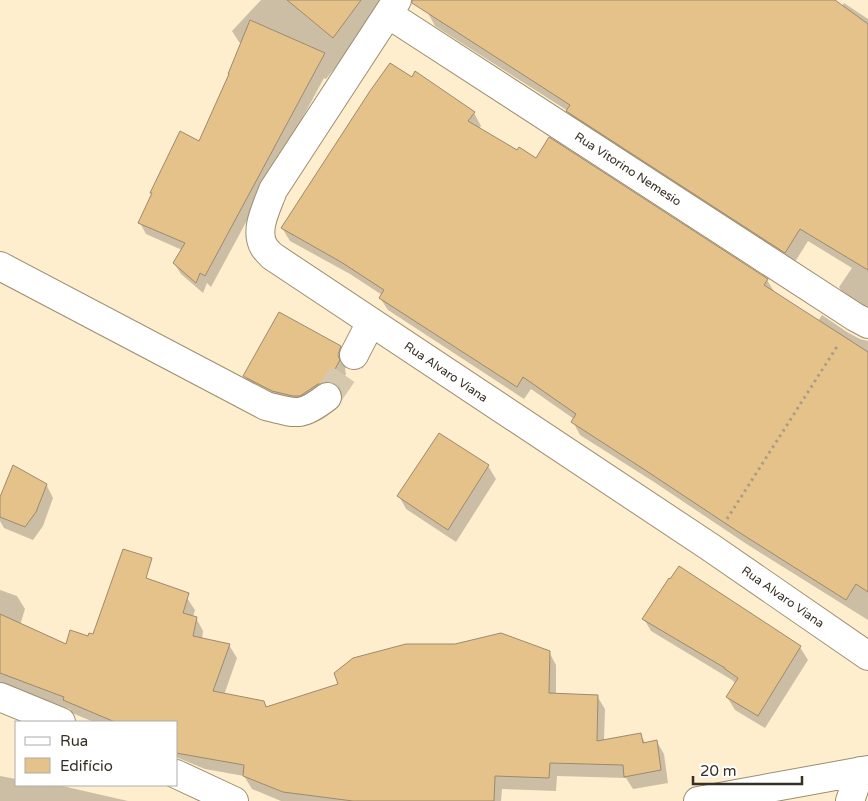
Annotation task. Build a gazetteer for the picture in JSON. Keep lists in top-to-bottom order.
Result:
{
  "streets": {
    "street": ["Rua Vitorino Nemesio", "Rua Alvaro Viana"]
  },
  "crossings": [
    ["Rua Vitorino Nemesio", "Rua Alvaro Viana"]
  ],
  "legend": ["Rua", "Edifício"],
  "scale_bar": "20 m"
}
